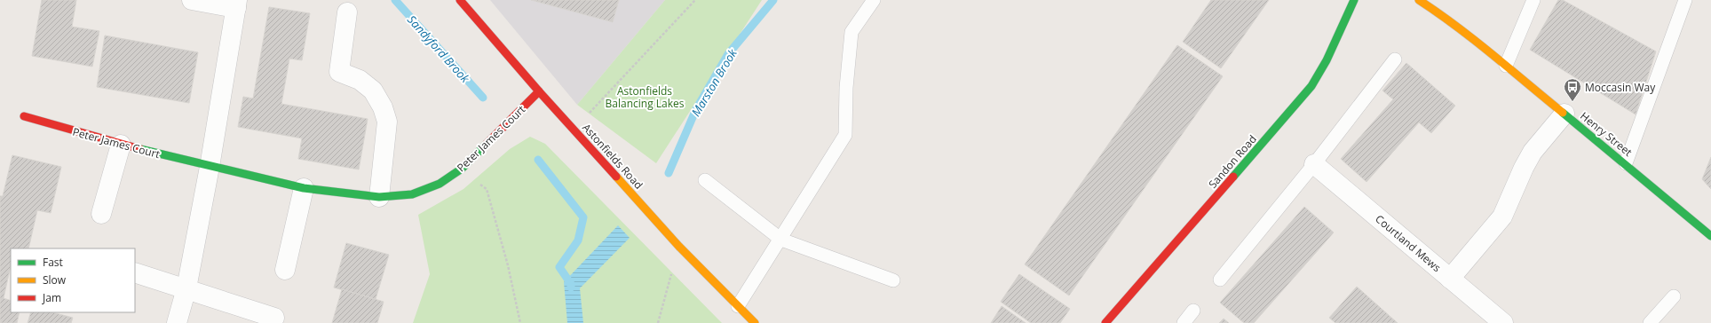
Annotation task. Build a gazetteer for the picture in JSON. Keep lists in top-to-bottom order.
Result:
{
  "streets": {
    "street": [
      "Henry Street",
      "Peter James Court",
      "Astonfields Road",
      "Sandon Road",
      "Courtland Mews"
    ]
  },
  "crossings": [
    ["Peter James Court", "Astonfields Road"]
  ],
  "water": ["Sandyford Brook", "Marston Brook"],
  "parks": ["Astonfields Balancing Lakes"],
  "places": {
    "bus stop": ["Moccasin Way"]
  },
  "legend": ["Fast", "Slow", "Jam"]
}
